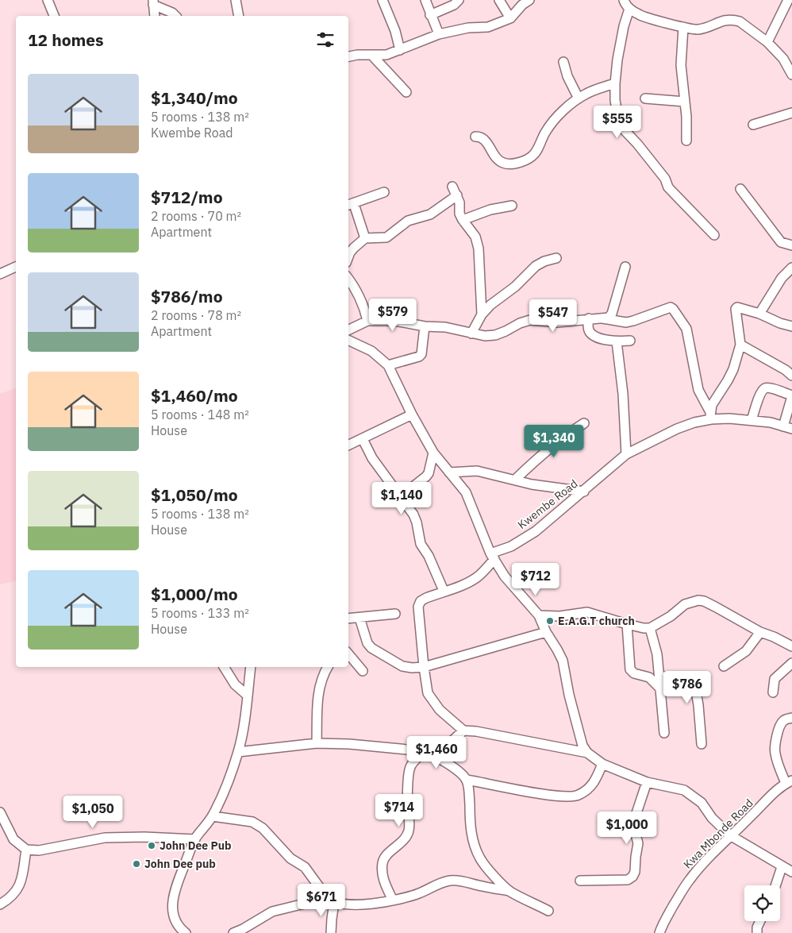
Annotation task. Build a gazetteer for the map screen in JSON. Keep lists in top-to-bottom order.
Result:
{
  "streets": {
    "street": ["Kwembe Road", "Kwa Mbonde Road"]
  },
  "places": ["E.A.G.T church", "John Dee Pub", "John Dee pub"],
  "page": {
    "heading": "12 homes",
    "list": [
      {
        "name": "$1,340/mo",
        "note": "5 rooms · 138 m² · Kwembe Road"
      },
      {
        "name": "$712/mo",
        "note": "2 rooms · 70 m² · Apartment"
      },
      {
        "name": "$786/mo",
        "note": "2 rooms · 78 m² · Apartment"
      },
      {
        "name": "$1,460/mo",
        "note": "5 rooms · 148 m² · House"
      },
      {
        "name": "$1,050/mo",
        "note": "5 rooms · 138 m² · House"
      },
      {
        "name": "$1,000/mo",
        "note": "5 rooms · 133 m² · House"
      }
    ],
    "price": [
      "$555",
      "$579",
      "$547",
      "$1,340",
      "$1,140",
      "$712",
      "$786",
      "$1,460",
      "$714",
      "$1,050",
      "$1,000",
      "$671"
    ]
  }
}
